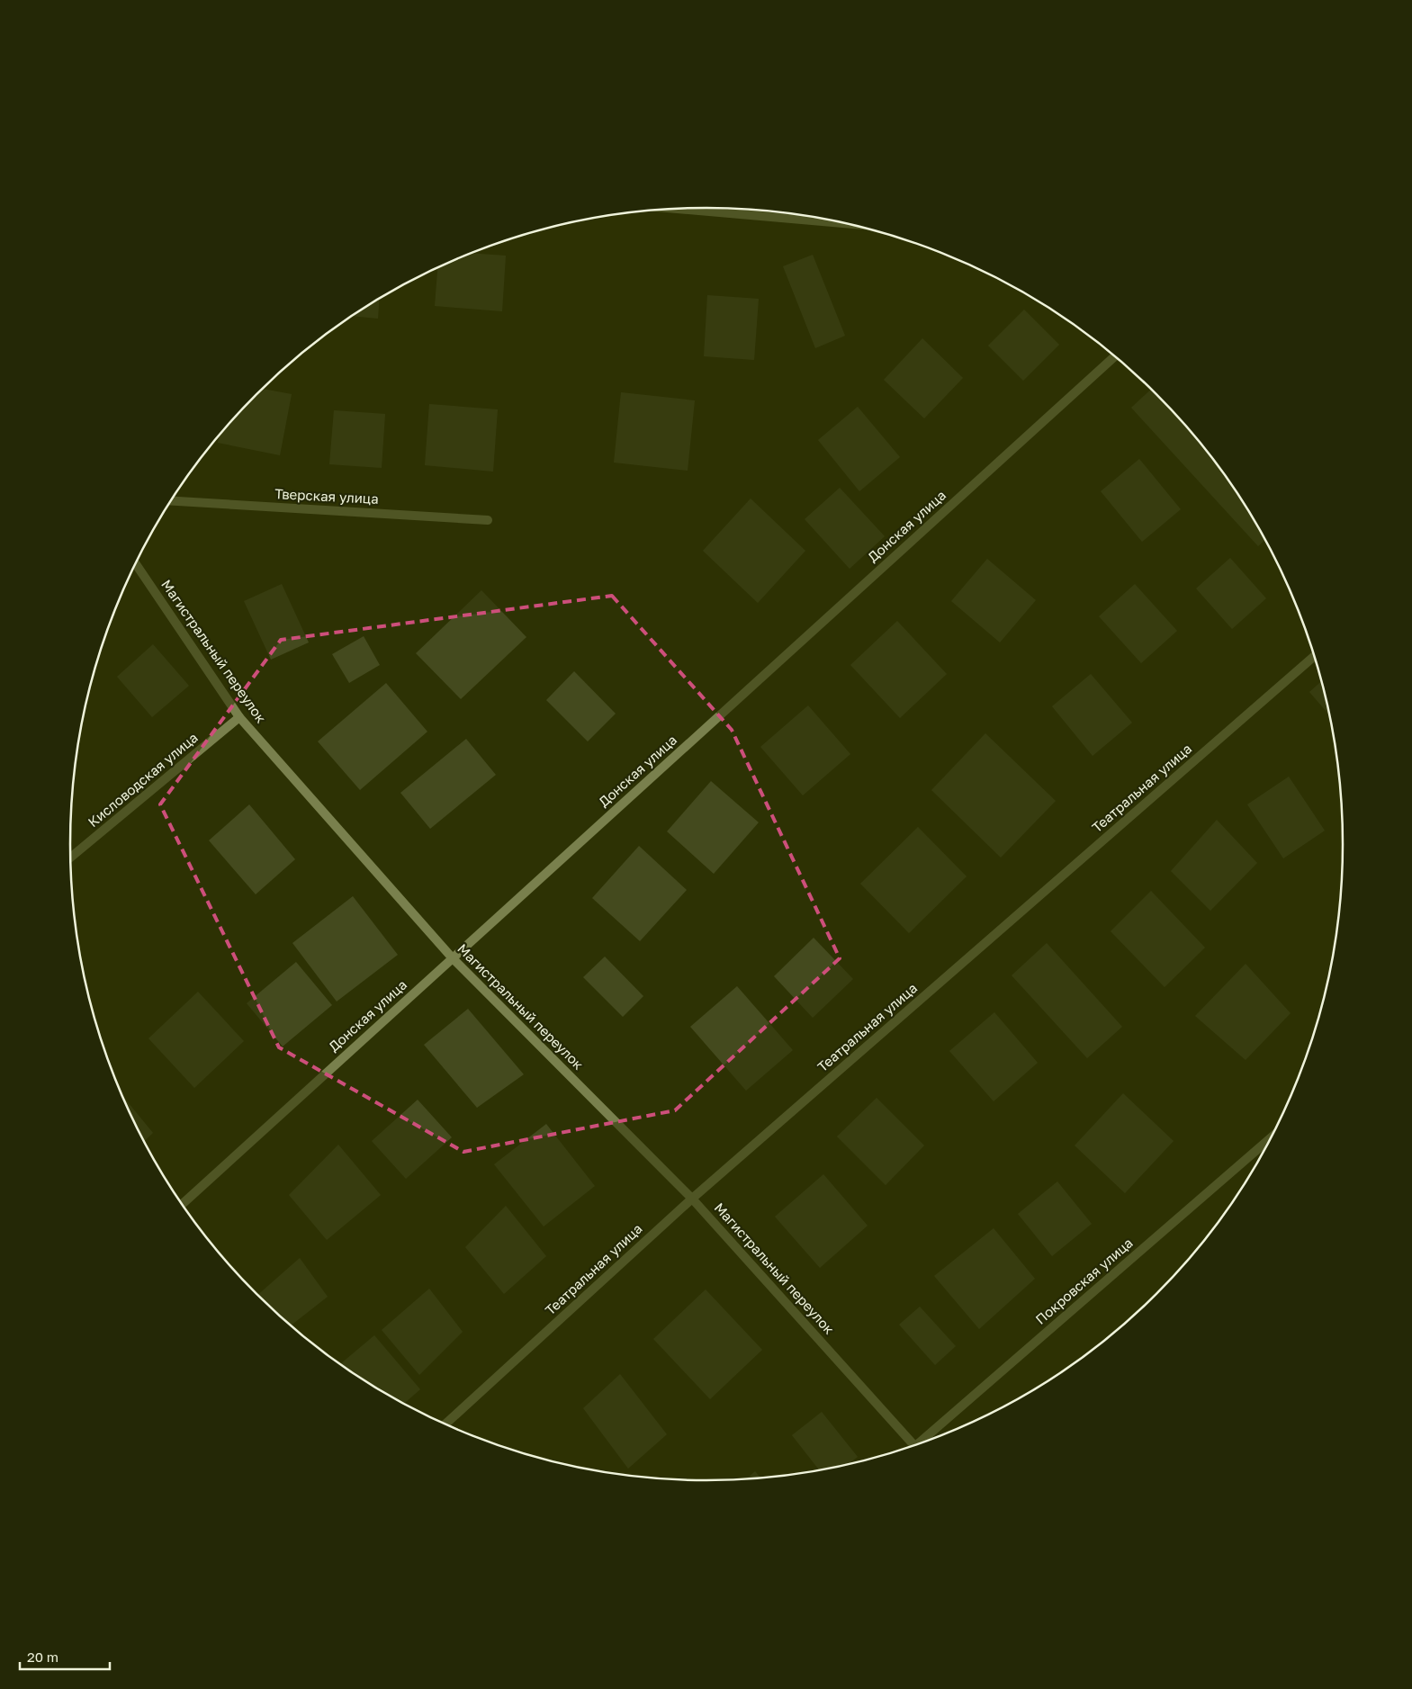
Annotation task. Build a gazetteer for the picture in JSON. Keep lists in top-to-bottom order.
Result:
{
  "streets": {
    "street": [
      "Тверская улица",
      "Донская улица",
      "Магистральный переулок",
      "Кисловодская улица",
      "Театральная улица",
      "Покровская улица"
    ]
  },
  "crossings": [
    ["Донская улица", "Магистральный переулок"],
    ["Магистральный переулок", "Кисловодская улица"],
    ["Магистральный переулок", "Театральная улица"]
  ],
  "scale_bar": "20 m"
}
